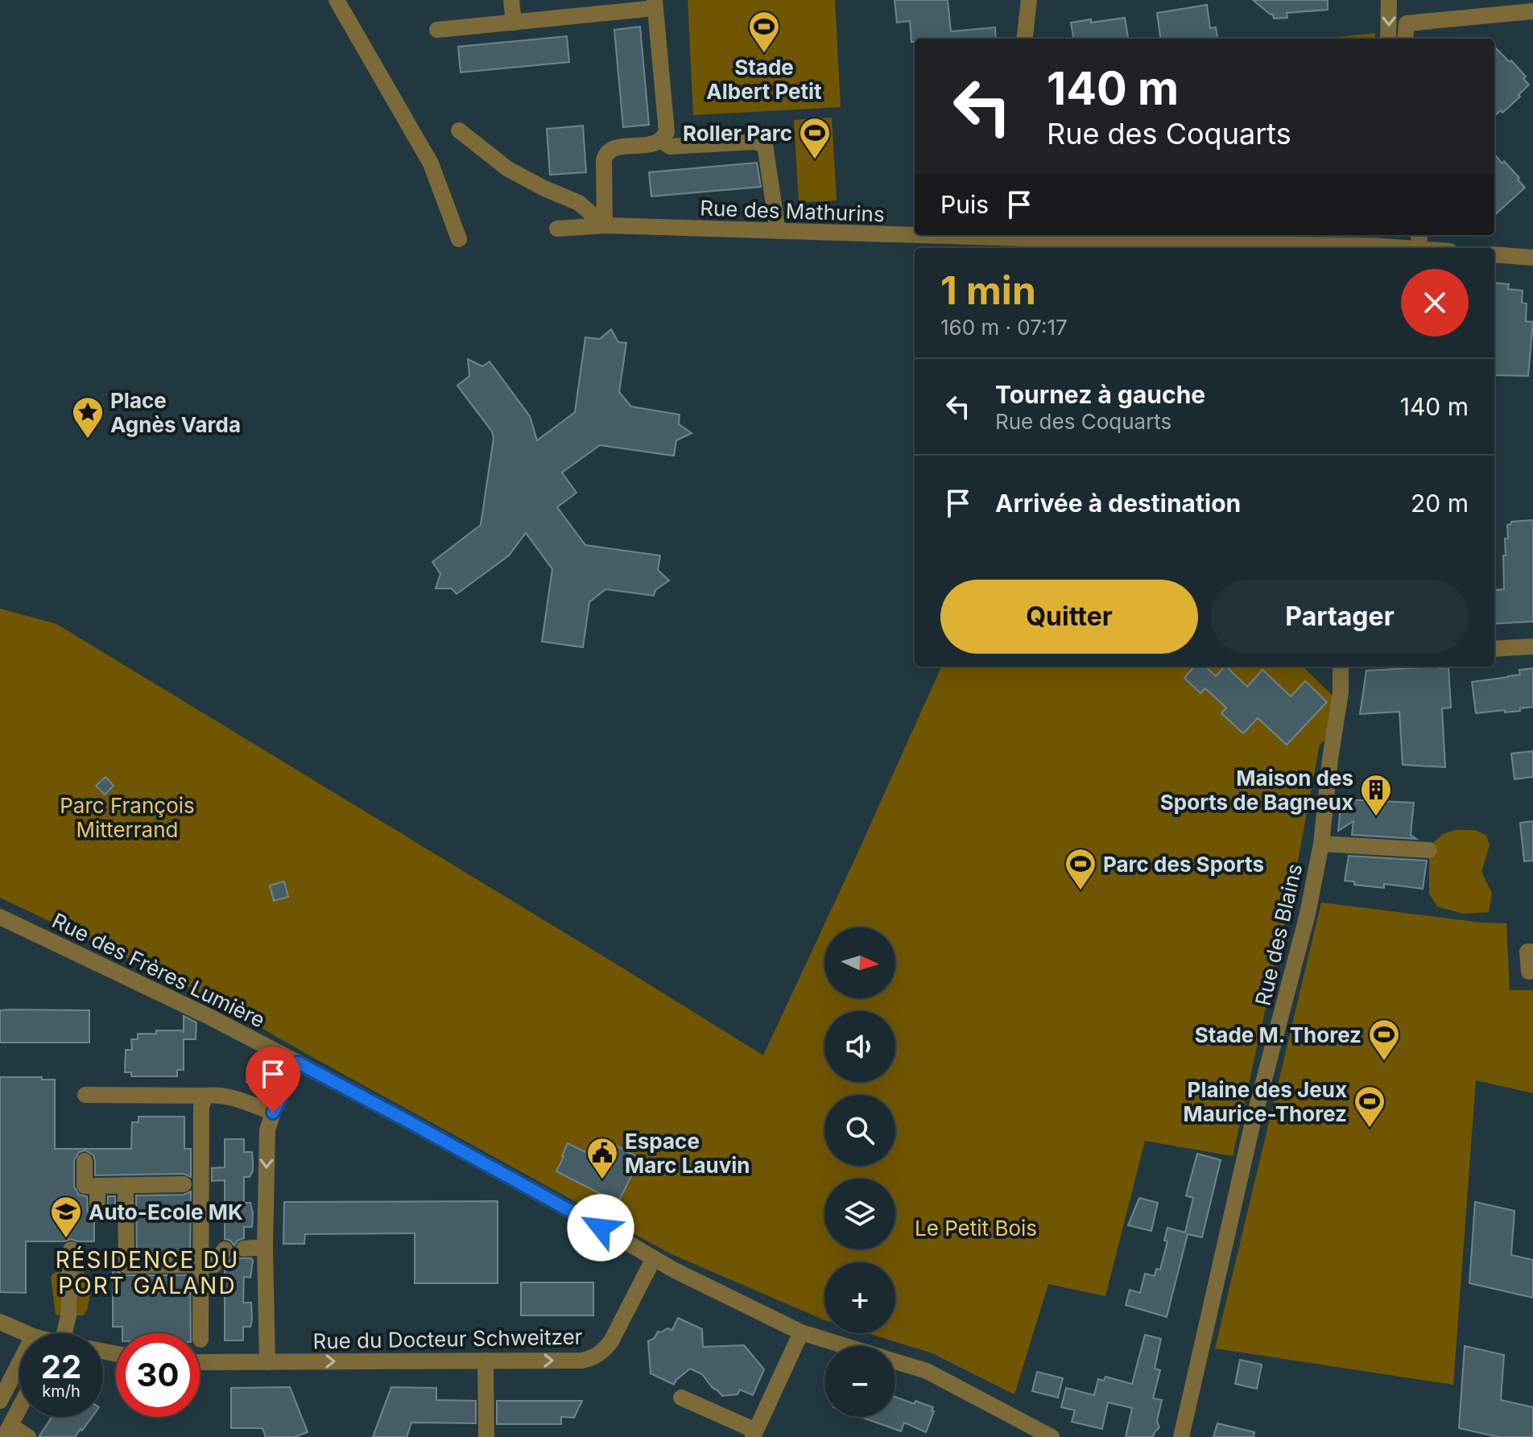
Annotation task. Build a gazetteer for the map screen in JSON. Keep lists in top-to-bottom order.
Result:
{
  "streets": {
    "street": [
      "Rue des Mathurins",
      "Rue des Blains",
      "Rue des Frères Lumière",
      "Rue du Docteur Schweitzer"
    ]
  },
  "crossings": [
    ["Rue des Frères Lumière", "Rue du Docteur Schweitzer"]
  ],
  "one_way": ["Rue du Docteur Schweitzer"],
  "districts": ["RÉSIDENCE DU PORT GALAND"],
  "parks": ["Parc François Mitterrand", "Le Petit Bois"],
  "places": {
    "sports": [
      "Stade Albert Petit",
      "Roller Parc",
      "Parc des Sports",
      "Stade M. Thorez",
      "Plaine des Jeux Maurice-Thorez"
    ],
    "place": ["Place Agnès Varda"],
    "building": ["Maison des Sports de Bagneux"],
    "public building": ["Espace Marc Lauvin"],
    "school or university": ["Auto-Ecole MK"]
  },
  "north": "right",
  "page": {
    "turn": ["140 m", "Rue des Coquarts"],
    "then": "Puis",
    "heading": ["1 min", "160 m · 07:17"],
    "list": [
      {
        "name": "Tournez à gauche",
        "note": "Rue des Coquarts",
        "value": "140 m"
      },
      {
        "name": "Arrivée à destination",
        "value": "20 m"
      }
    ],
    "buttons": ["Quitter", "Partager"],
    "map_buttons": ["+", "−"],
    "speed": "22 km/h",
    "limit": "30"
  }
}
